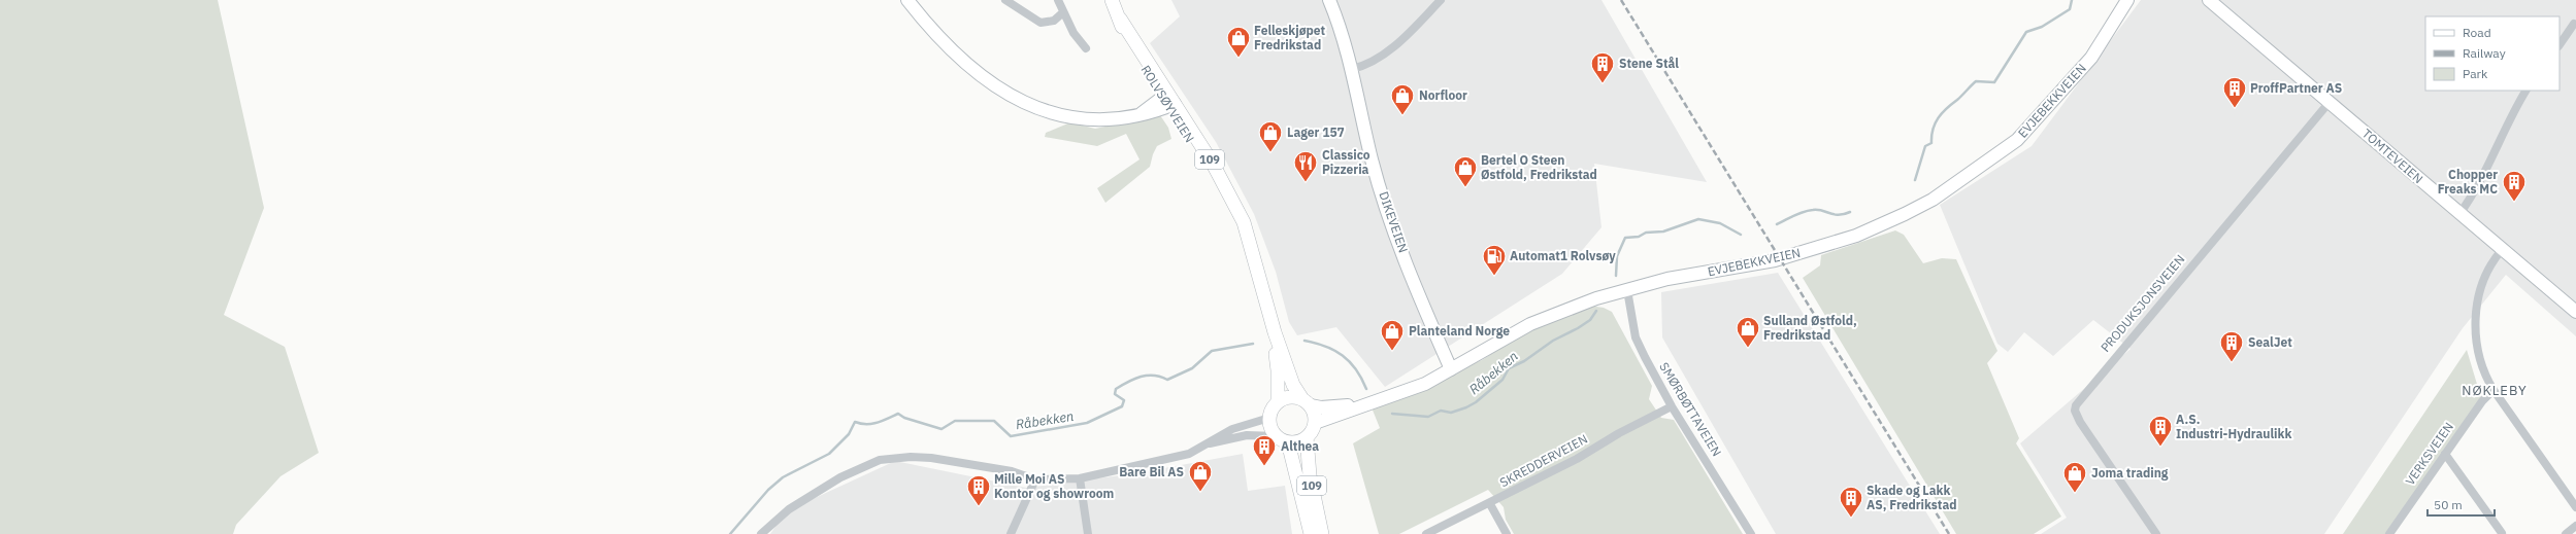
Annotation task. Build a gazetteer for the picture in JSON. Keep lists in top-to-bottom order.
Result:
{
  "streets": {
    "main road": ["ROLVSØYVEIEN", "109"],
    "street": [
      "EVJEBEKKVEIEN",
      "TOMTEVEIEN",
      "DIKEVEIEN",
      "PRODUKSJONSVEIEN",
      "SMØRBØTTAVEIEN",
      "VERKSVEIEN",
      "SKREDDERVEIEN"
    ]
  },
  "crossings": [
    ["EVJEBEKKVEIEN", "ROLVSØYVEIEN"],
    ["EVJEBEKKVEIEN", "109"],
    ["EVJEBEKKVEIEN", "DIKEVEIEN"],
    ["EVJEBEKKVEIEN", "SMØRBØTTAVEIEN"],
    ["ROLVSØYVEIEN", "109"],
    ["TOMTEVEIEN", "PRODUKSJONSVEIEN"],
    ["SMØRBØTTAVEIEN", "SKREDDERVEIEN"]
  ],
  "districts": ["NØKLEBY"],
  "water": ["Råbekken"],
  "places": {
    "shop": [
      "Felleskjøpet Fredrikstad",
      "Norfloor",
      "Lager 157",
      "Bertel O Steen Østfold, Fredrikstad",
      "Sulland Østfold, Fredrikstad",
      "Planteland Norge",
      "Bare Bil AS",
      "Joma trading"
    ],
    "building": [
      "Stene Stål",
      "ProffPartner AS",
      "Chopper Freaks MC",
      "SealJet",
      "A.S. Industri-Hydraulikk",
      "Althea",
      "Mille Moi AS Kontor og showroom",
      "Skade og Lakk AS, Fredrikstad"
    ],
    "restaurant": ["Classico Pizzeria"],
    "fuel station": ["Automat1 Rolvsøy"]
  },
  "legend": ["Road", "Railway", "Park"],
  "scale_bar": "50 m"
}
